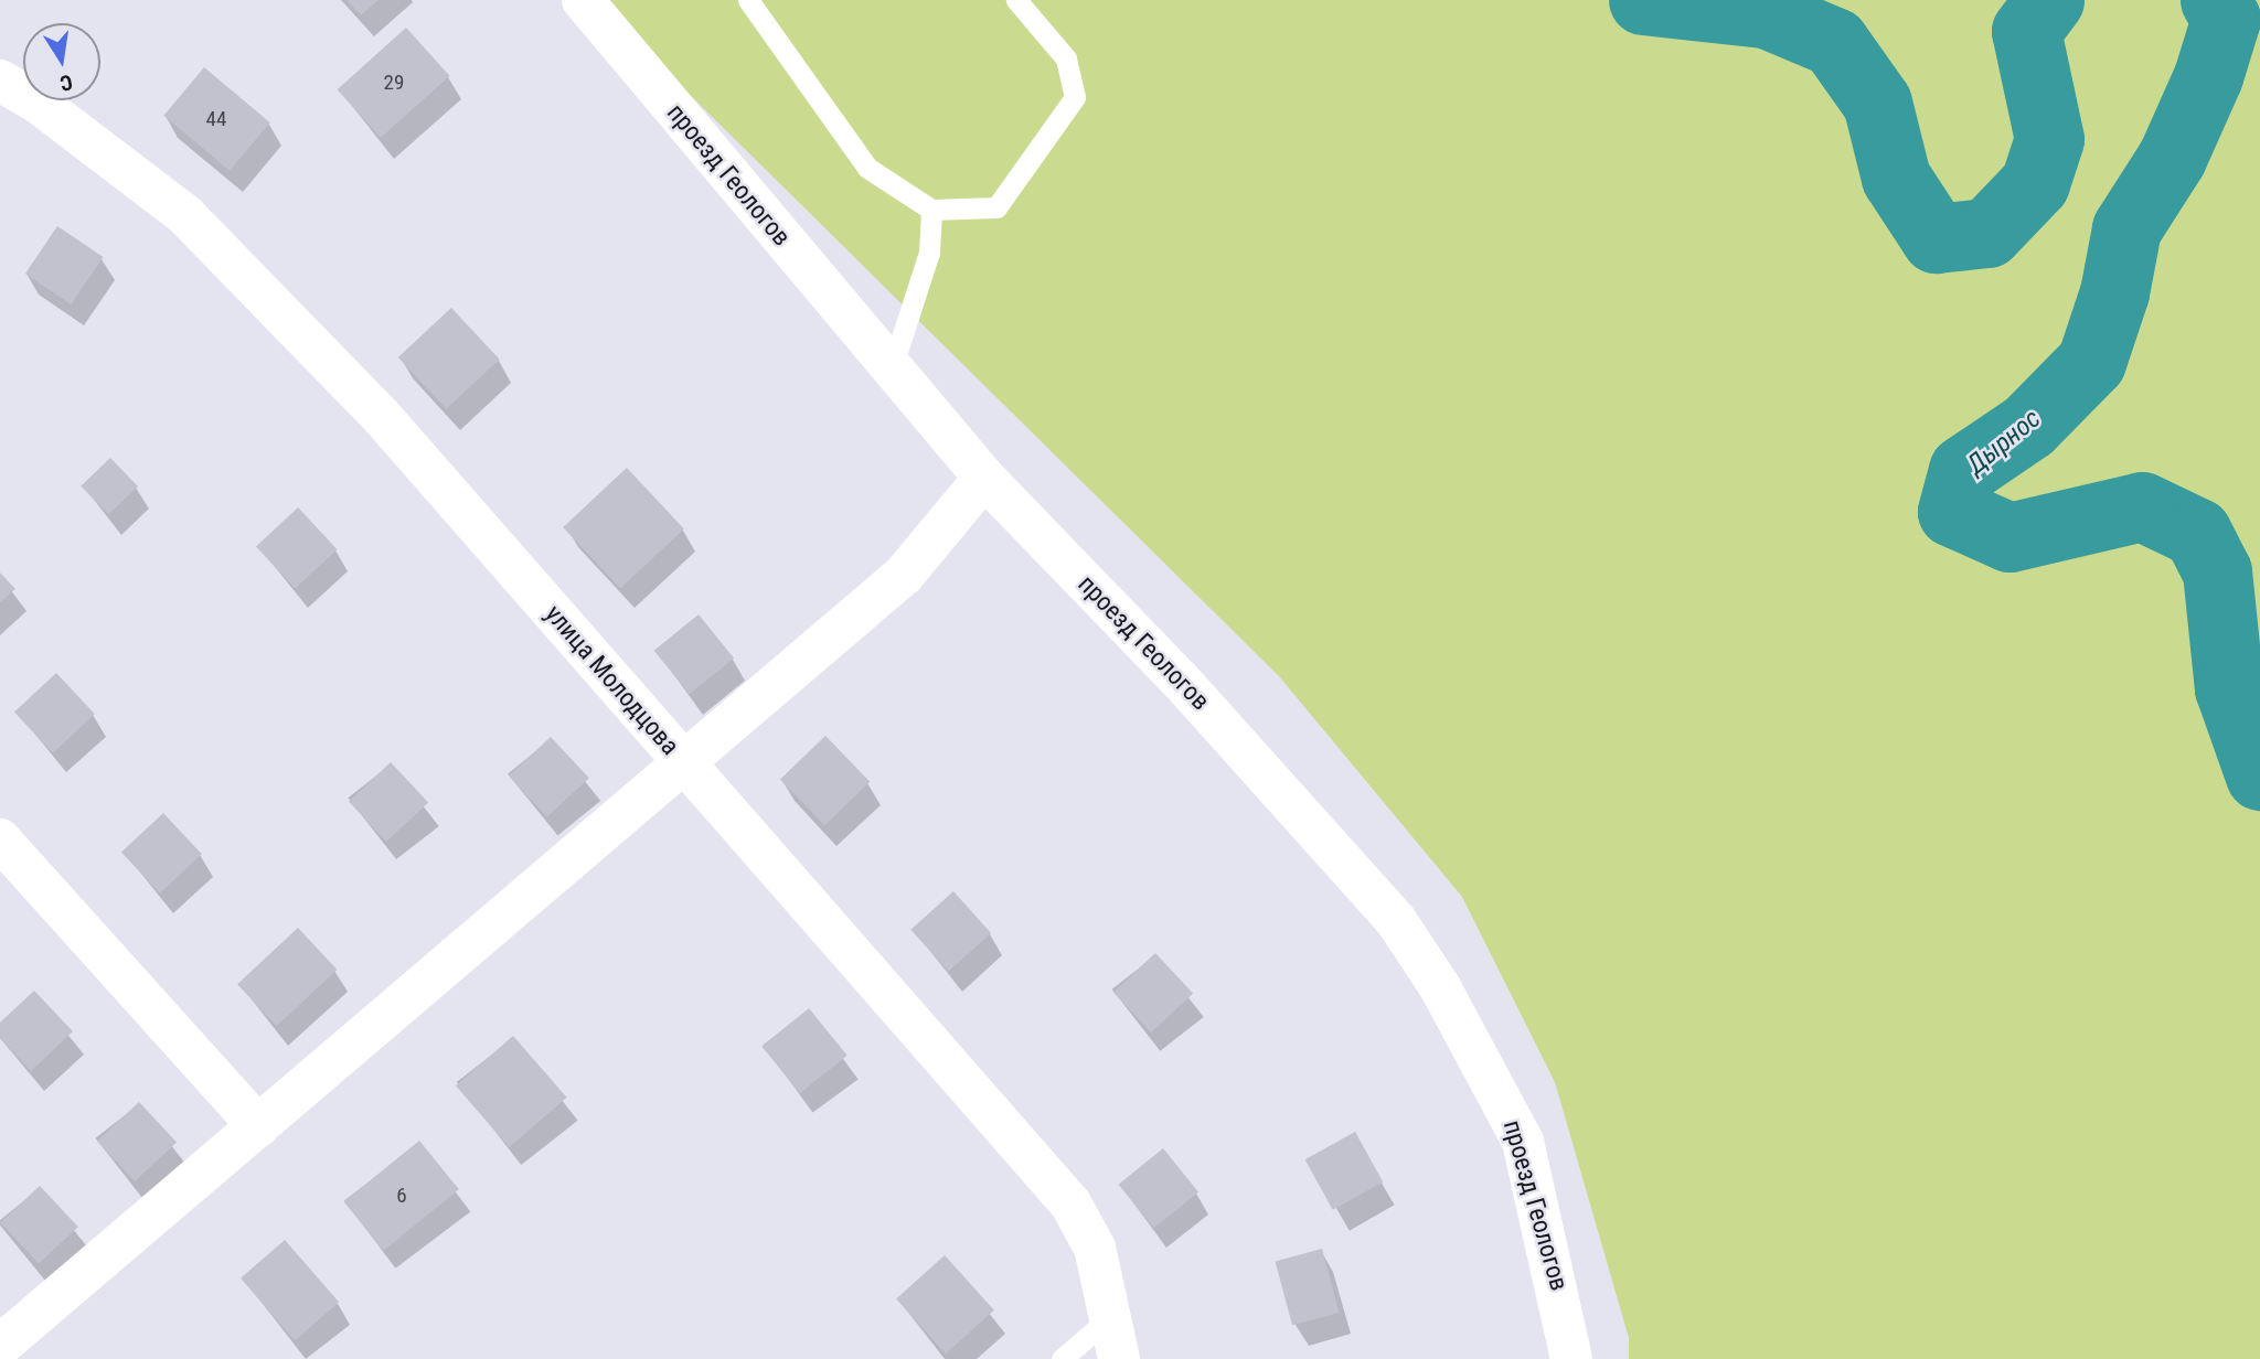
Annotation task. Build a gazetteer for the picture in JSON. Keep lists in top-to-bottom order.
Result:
{
  "streets": {
    "street": ["проезд Геологов", "улица Молодцова"]
  },
  "water": ["Дырнос"],
  "house_numbers": ["29", "44", "6"],
  "north": "bottom"
}
